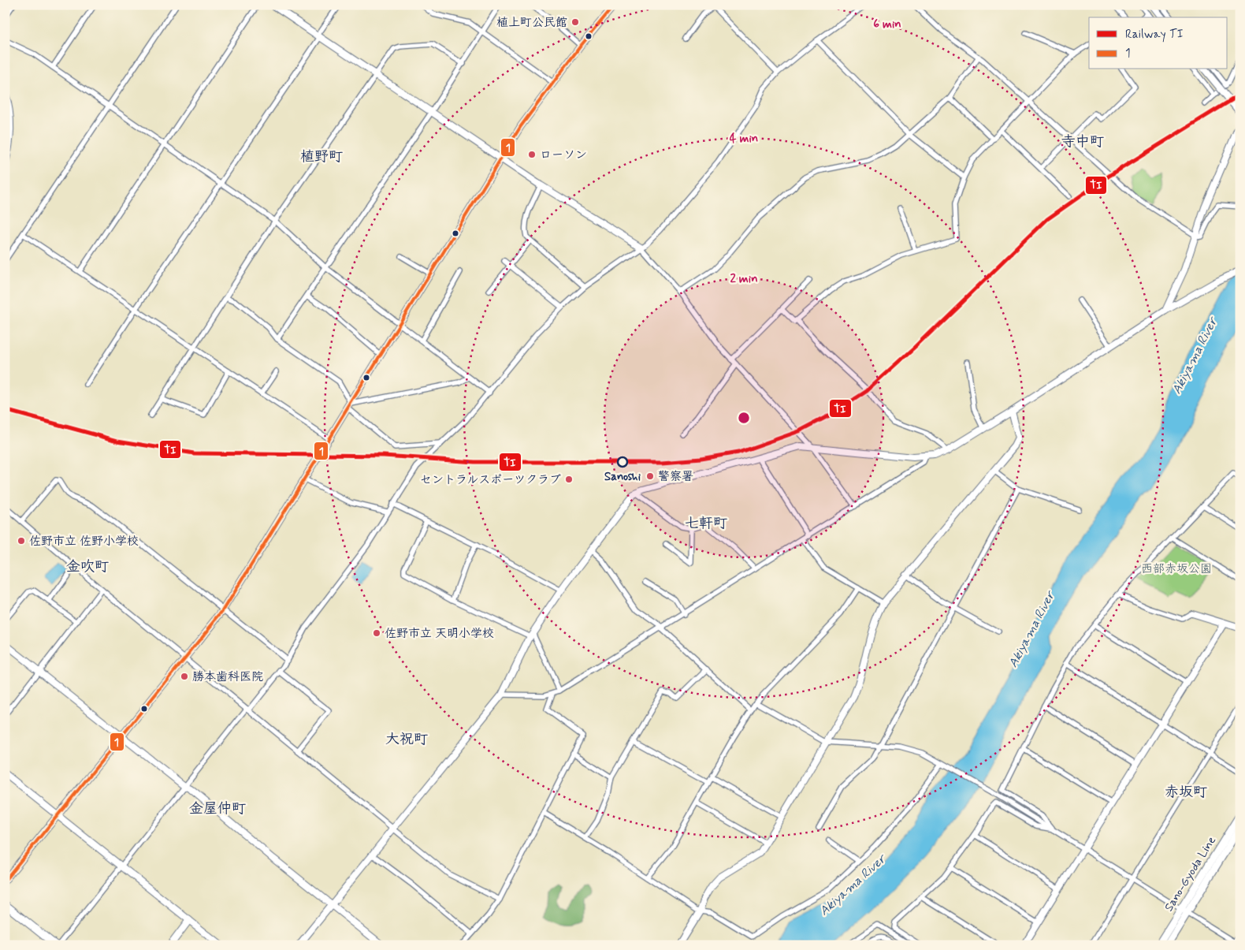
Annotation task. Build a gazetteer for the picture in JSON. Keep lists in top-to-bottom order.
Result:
{
  "streets": {
    "main road": ["Sano-Gyoda Line"]
  },
  "districts": [
    "寺中町",
    "植野町",
    "七軒町",
    "金吹町",
    "大祝町",
    "赤坂町",
    "金屋仲町"
  ],
  "water": ["Akiyama River"],
  "parks": ["西部赤坂公園"],
  "places": [
    "植上町公民館",
    "ローソン",
    "Sanoshi",
    "警察署",
    "セントラルスポーツクラブ",
    "佐野市立 佐野小学校",
    "佐野市立 天明小学校",
    "勝本歯科医院"
  ],
  "lines": ["transit line 1", "rail line TI"],
  "legend": ["Railway TI", "1"],
  "rings": ["6 min", "4 min", "2 min"]
}
